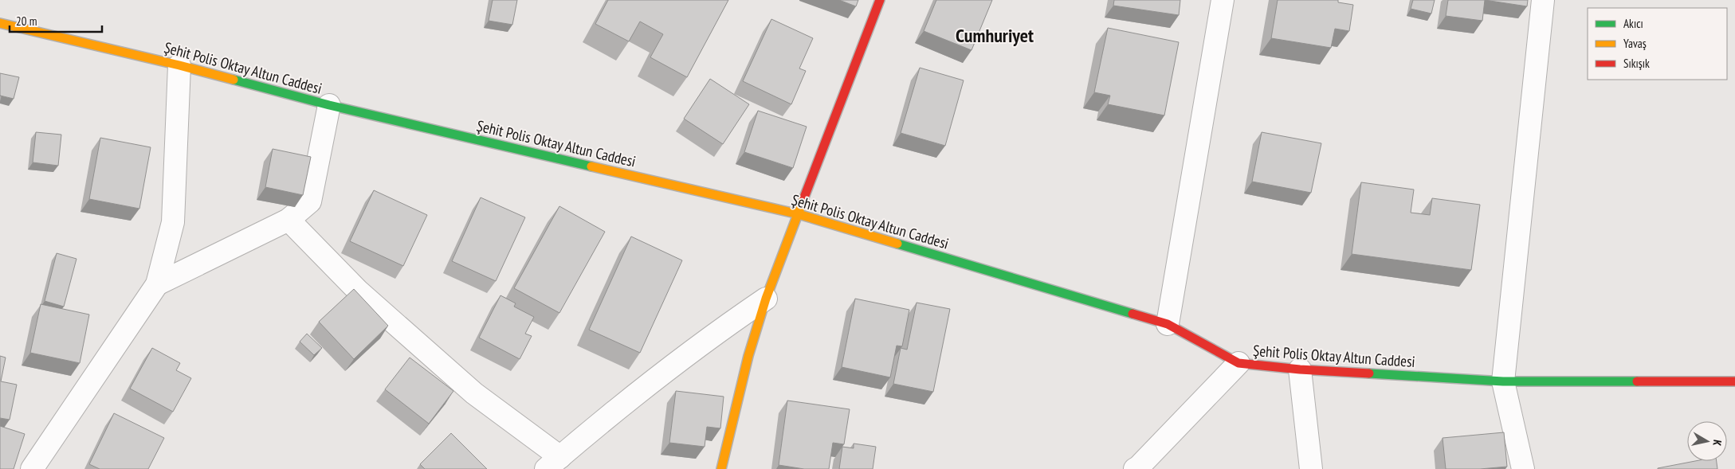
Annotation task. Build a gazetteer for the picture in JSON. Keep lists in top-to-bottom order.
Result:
{
  "streets": {
    "street": ["Şehit Polis Oktay Altun Caddesi"]
  },
  "districts": ["Cumhuriyet"],
  "legend": ["Akıcı", "Yavaş", "Sıkışık"],
  "scale_bar": "20 m",
  "north": "right"
}
